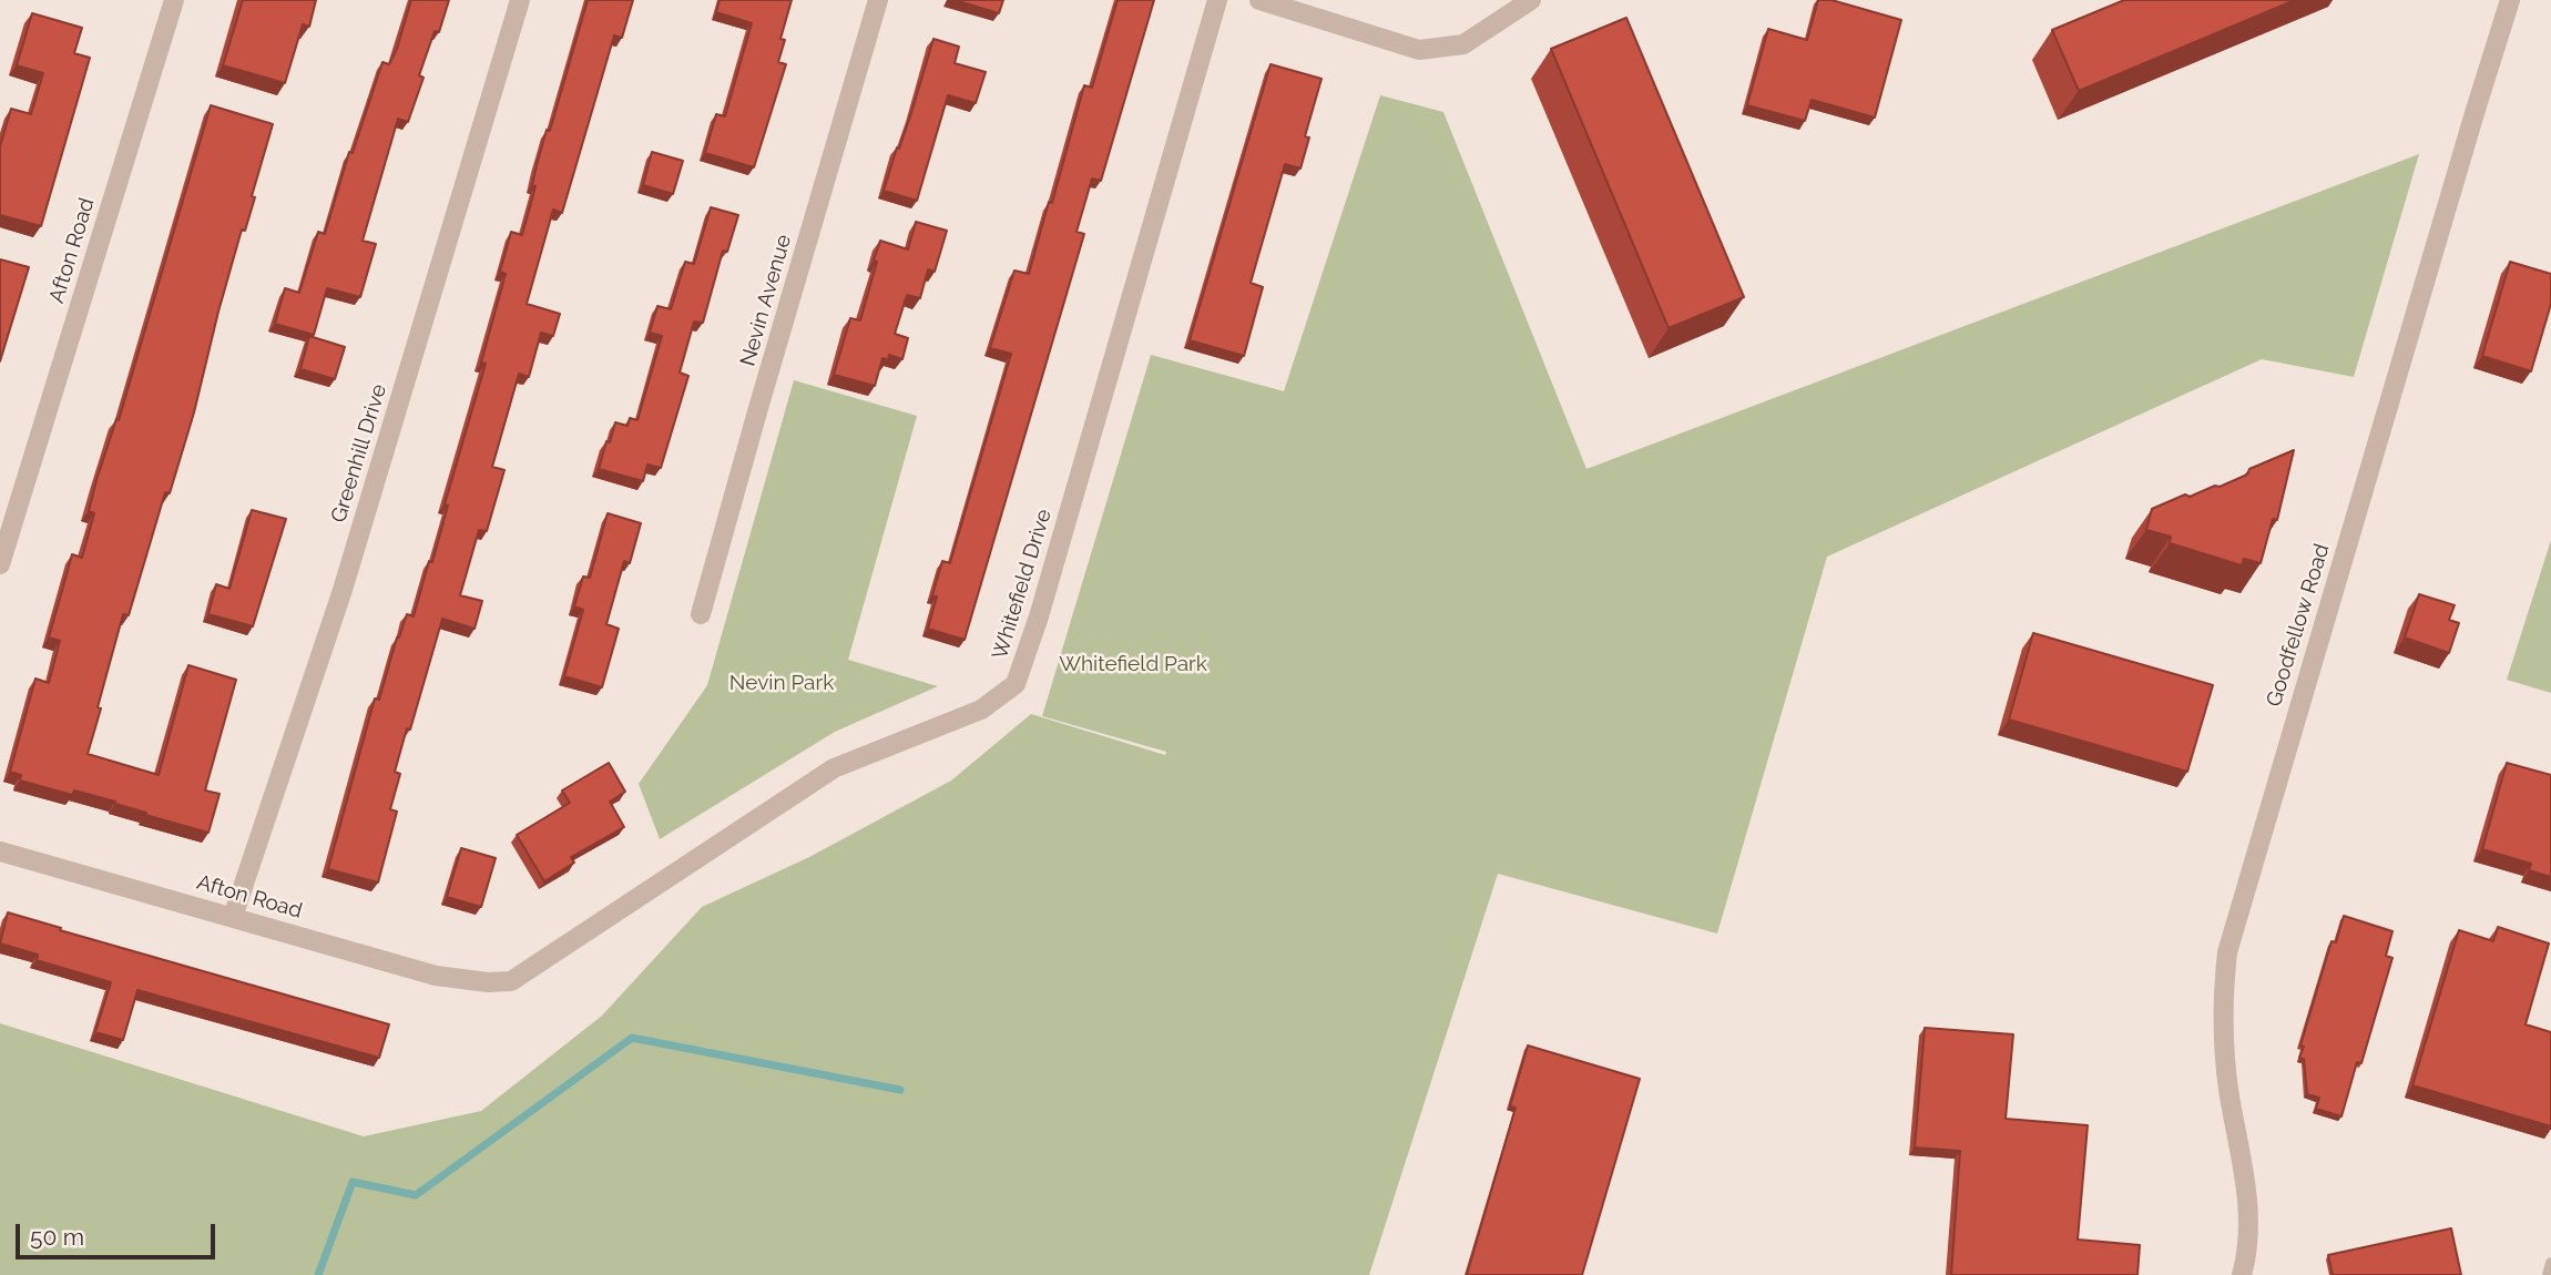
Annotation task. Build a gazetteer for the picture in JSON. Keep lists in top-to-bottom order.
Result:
{
  "streets": {
    "street": [
      "Afton Road",
      "Nevin Avenue",
      "Greenhill Drive",
      "Whitefield Drive",
      "Goodfellow Road"
    ]
  },
  "crossings": [
    ["Afton Road", "Greenhill Drive"],
    ["Afton Road", "Whitefield Drive"]
  ],
  "parks": ["Whitefield Park", "Nevin Park"],
  "scale_bar": "50 m"
}
